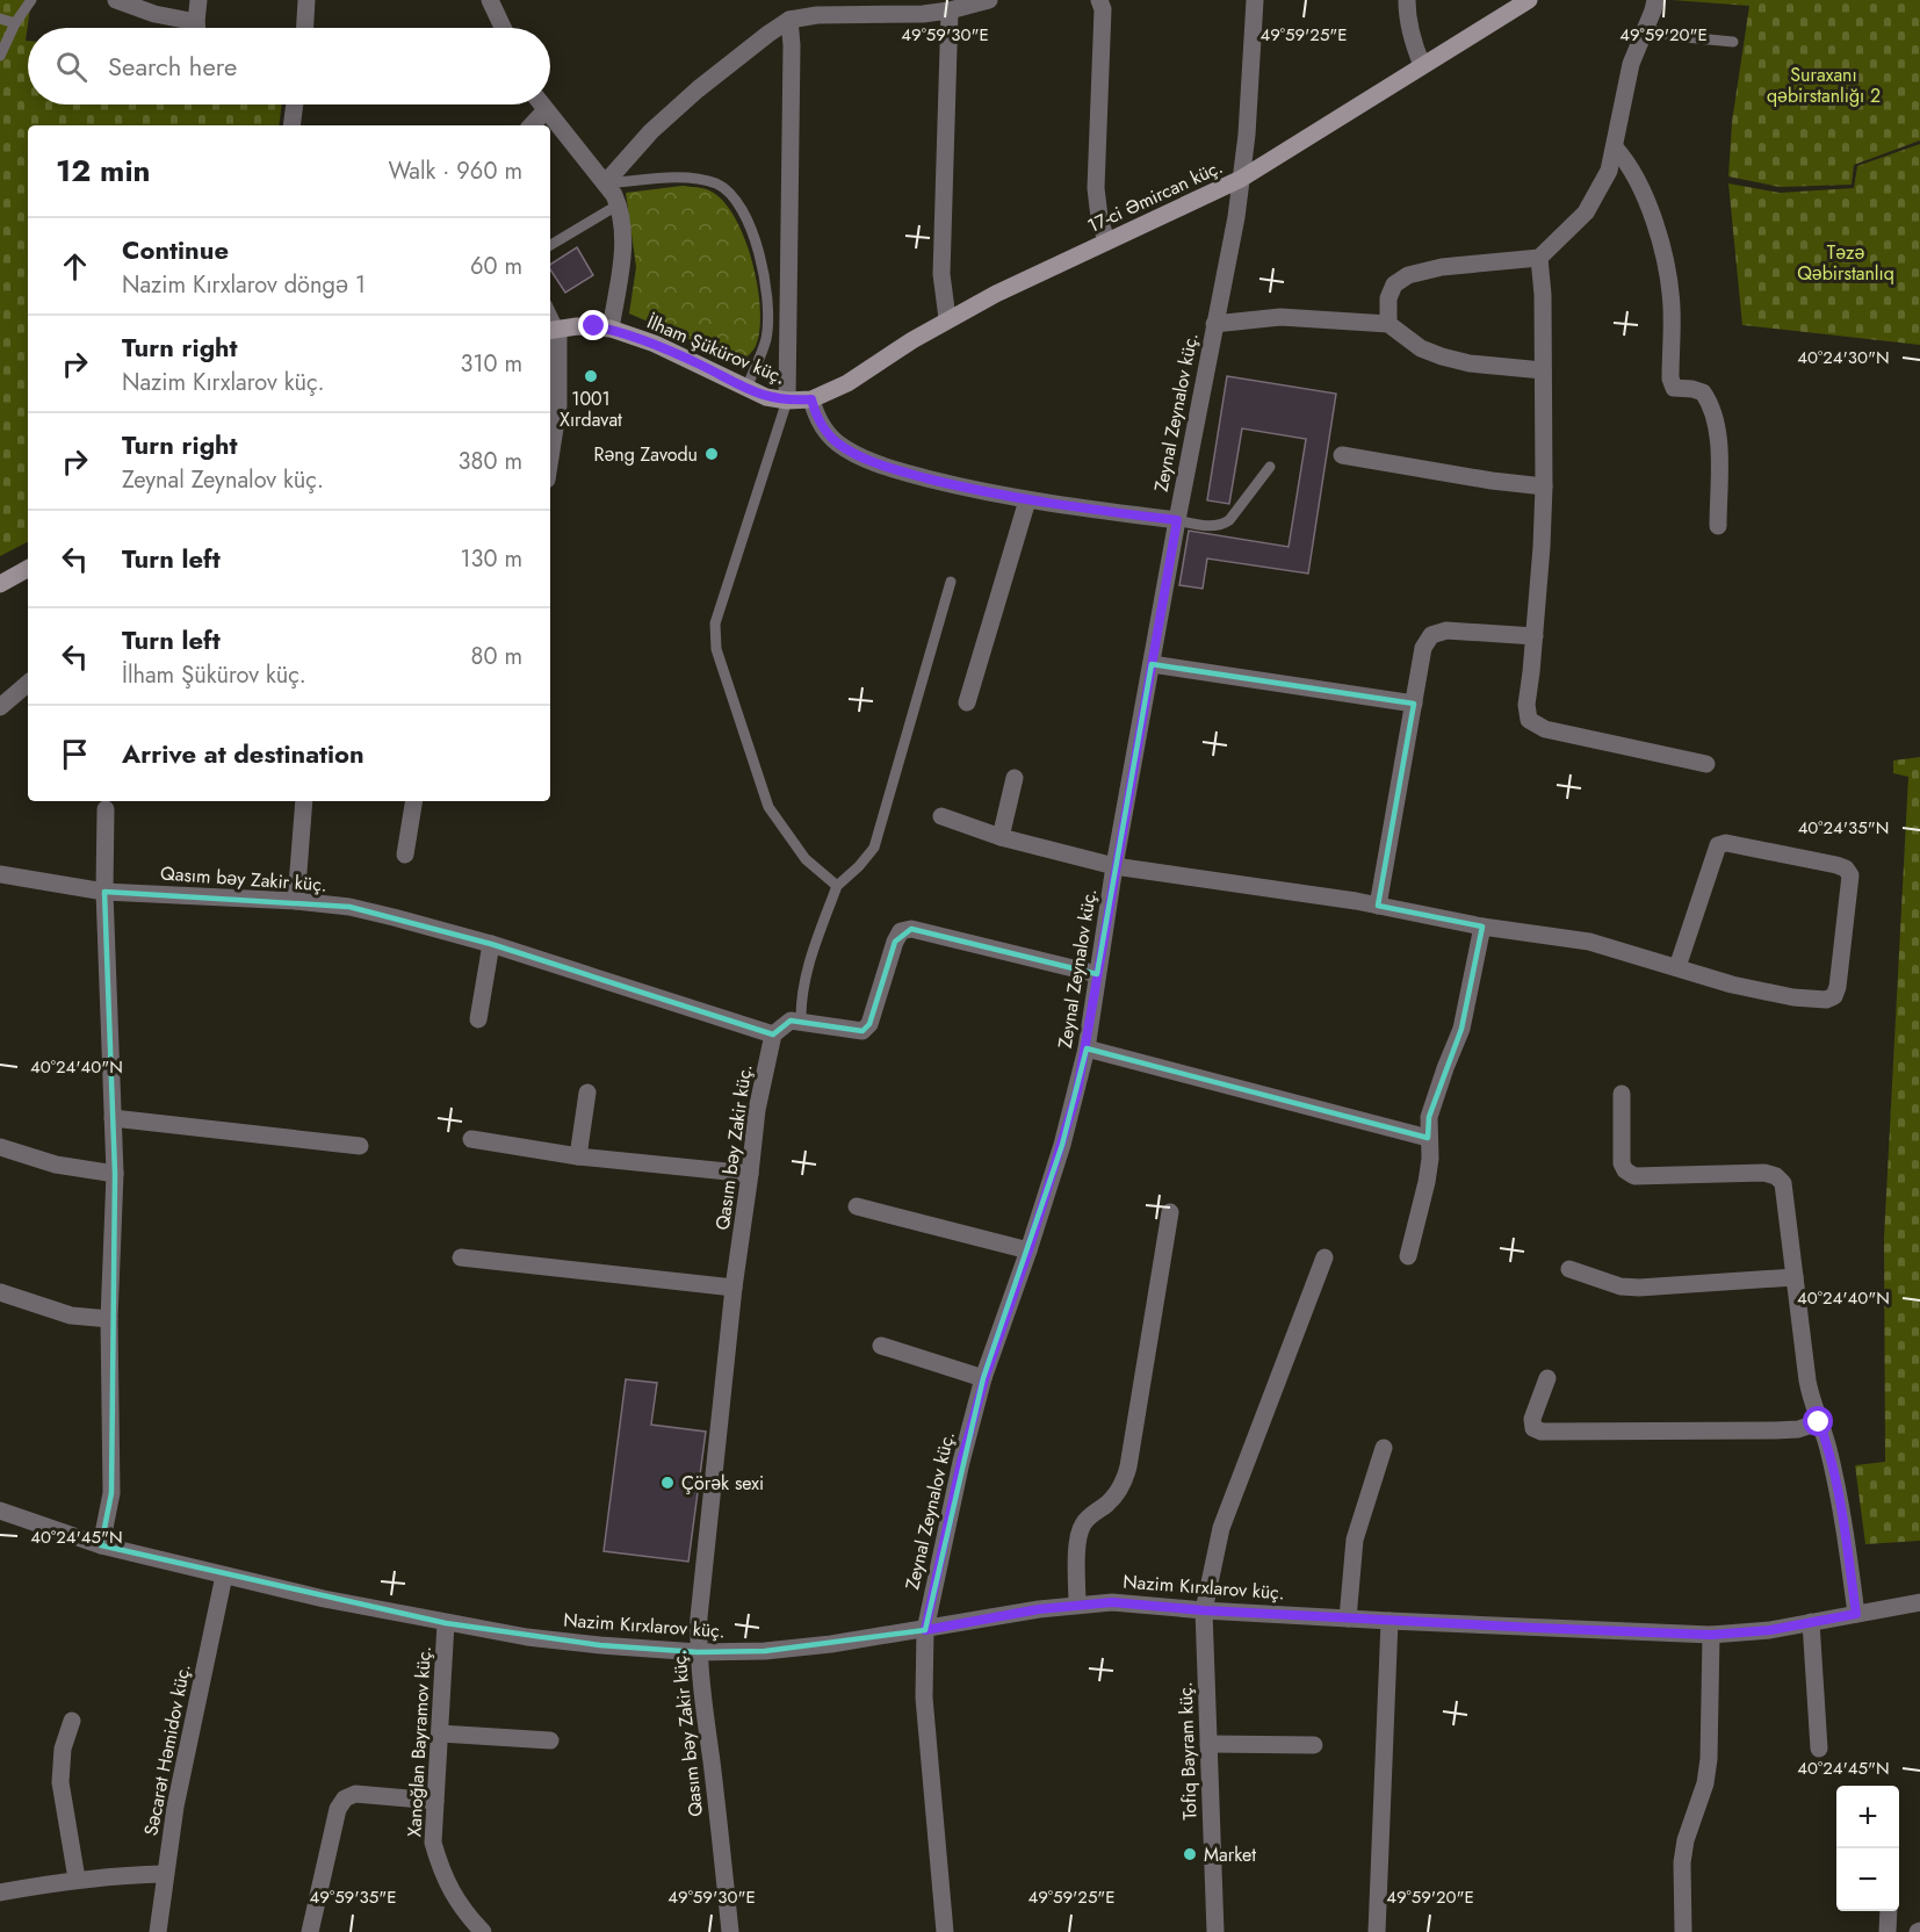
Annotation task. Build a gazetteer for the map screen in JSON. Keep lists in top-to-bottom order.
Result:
{
  "streets": {
    "street": [
      "17-ci Əmircan küç.",
      "İlham Şükürov küç.",
      "Zeynal Zeynalov küç.",
      "Qasım bəy Zakir küç.",
      "Nazim Kırxlarov küç.",
      "Xanoğlan Bayramov küç.",
      "Səcarət Həmidov küç.",
      "Tofiq Bayram küç."
    ]
  },
  "crossings": [
    ["17-ci Əmircan küç.", "İlham Şükürov küç."],
    ["17-ci Əmircan küç.", "Zeynal Zeynalov küç."],
    ["Zeynal Zeynalov küç.", "Nazim Kırxlarov küç."],
    ["Qasım bəy Zakir küç.", "Nazim Kırxlarov küç."],
    ["Nazim Kırxlarov küç.", "Xanoğlan Bayramov küç."],
    ["Nazim Kırxlarov küç.", "Səcarət Həmidov küç."],
    ["Nazim Kırxlarov küç.", "Tofiq Bayram küç."]
  ],
  "parks": ["Suraxanı qəbirstanlığı 2", "Təzə Qəbirstanlıq"],
  "places": [
    "1001 Xırdavat",
    "Rəng Zavodu",
    "Çörək sexi",
    "Market"
  ],
  "page": {
    "search": "Search here",
    "heading": ["12 min", "Walk · 960 m"],
    "list": [
      ["Continue", "Nazim Kırxlarov döngə 1", "60 m"],
      ["Turn right", "Nazim Kırxlarov küç.", "310 m"],
      ["Turn right", "Zeynal Zeynalov küç.", "380 m"],
      ["Turn left", "130 m"],
      ["Turn left", "İlham Şükürov küç.", "80 m"],
      "Arrive at destination"
    ],
    "map_buttons": ["+", "−"]
  },
  "coordinates": [
    "49°59'30\"E",
    "49°59'25\"E",
    "49°59'20\"E",
    "40°24'30\"N",
    "40°24'35\"N",
    "40°24'40\"N",
    "40°24'45\"N",
    "49°59'35\"E"
  ]
}
